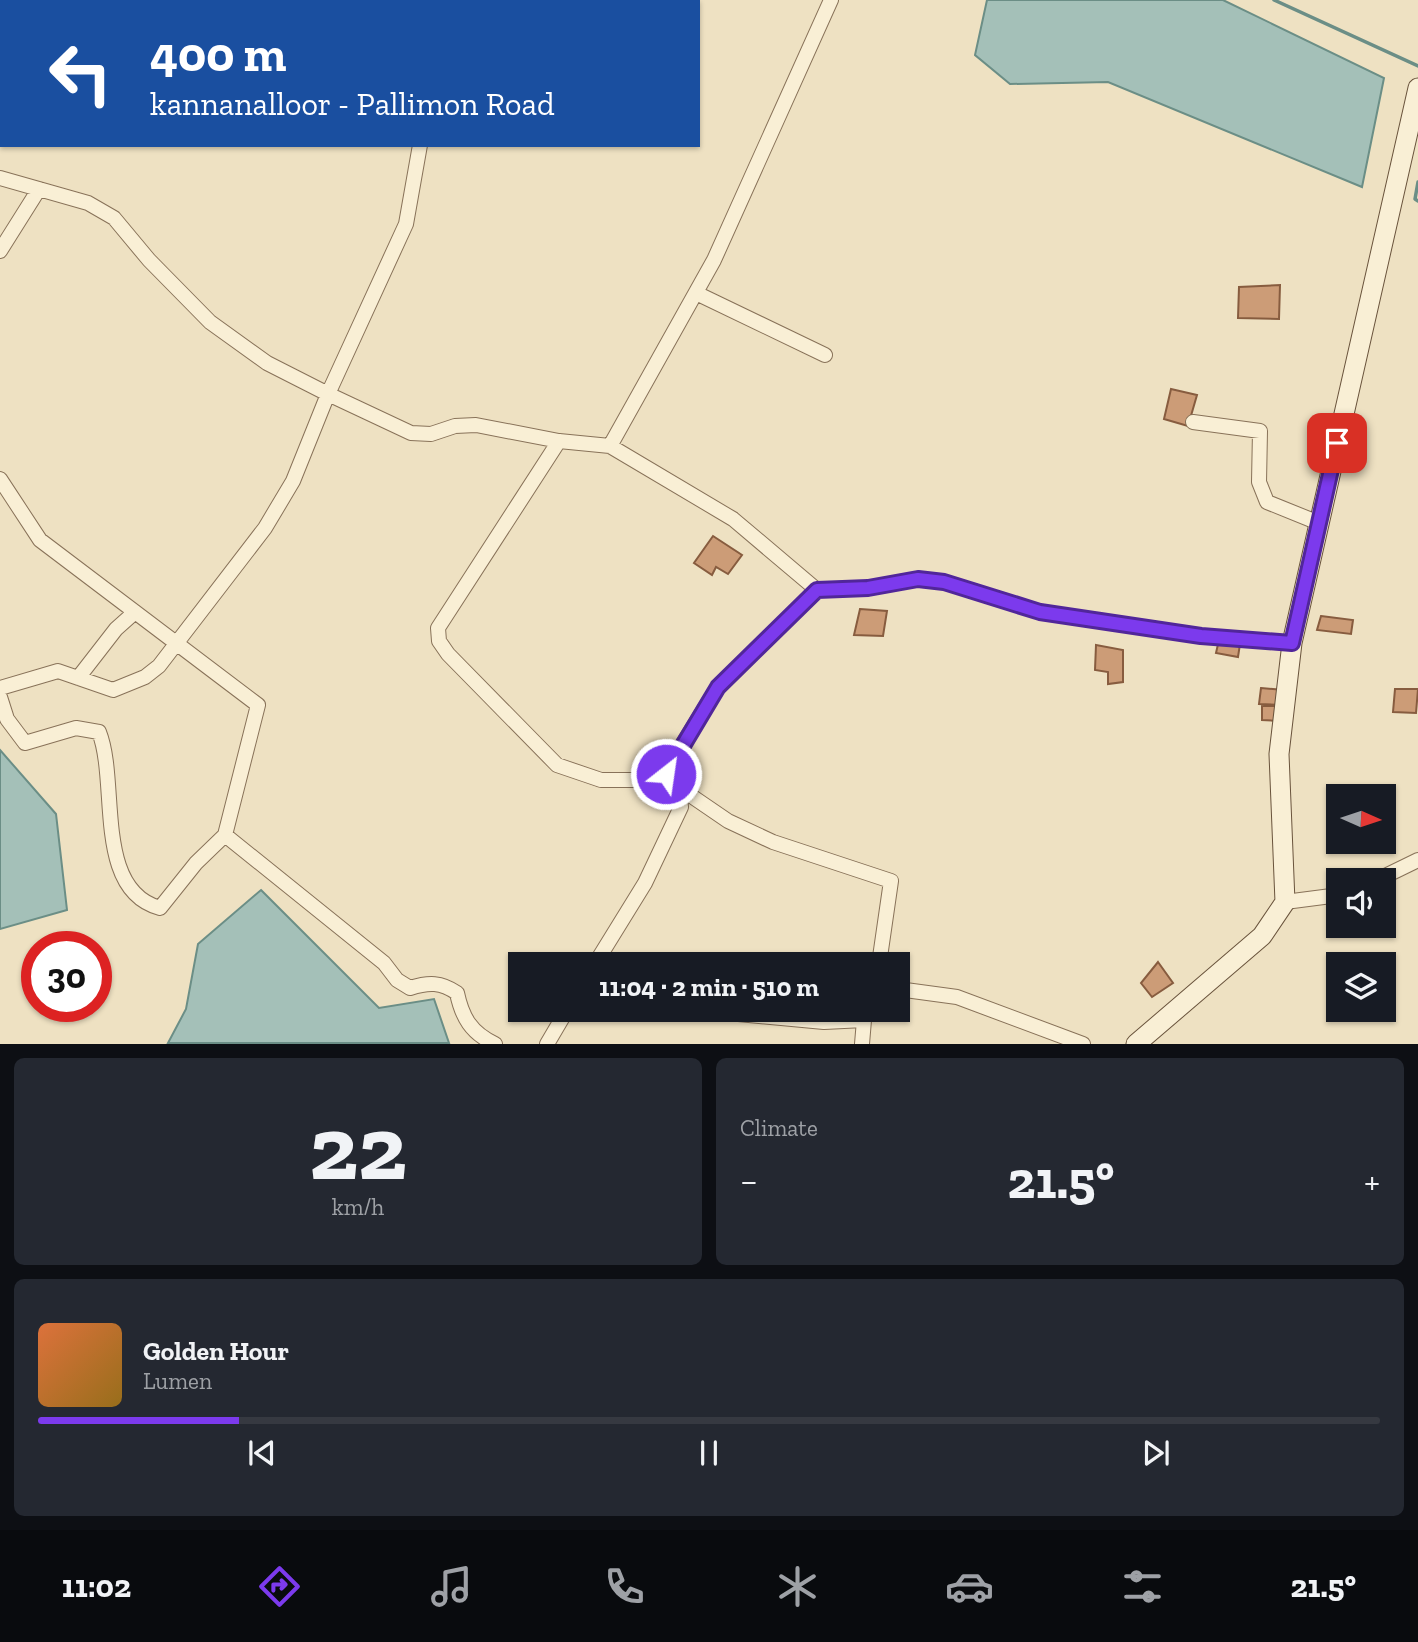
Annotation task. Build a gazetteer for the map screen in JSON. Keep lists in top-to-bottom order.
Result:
{
  "north": "right",
  "page": {
    "turn": ["400 m", "kannanalloor - Pallimon Road"],
    "limit": "30",
    "trip": "11:04 · 2 min · 510 m",
    "tile": [
      ["22", "km/h"],
      "Climate"
    ],
    "heat": ["−", "21.5°", "+"],
    "song": ["Golden Hour", "Lumen"],
    "tabs": ["11:02", "21.5°"]
  }
}
